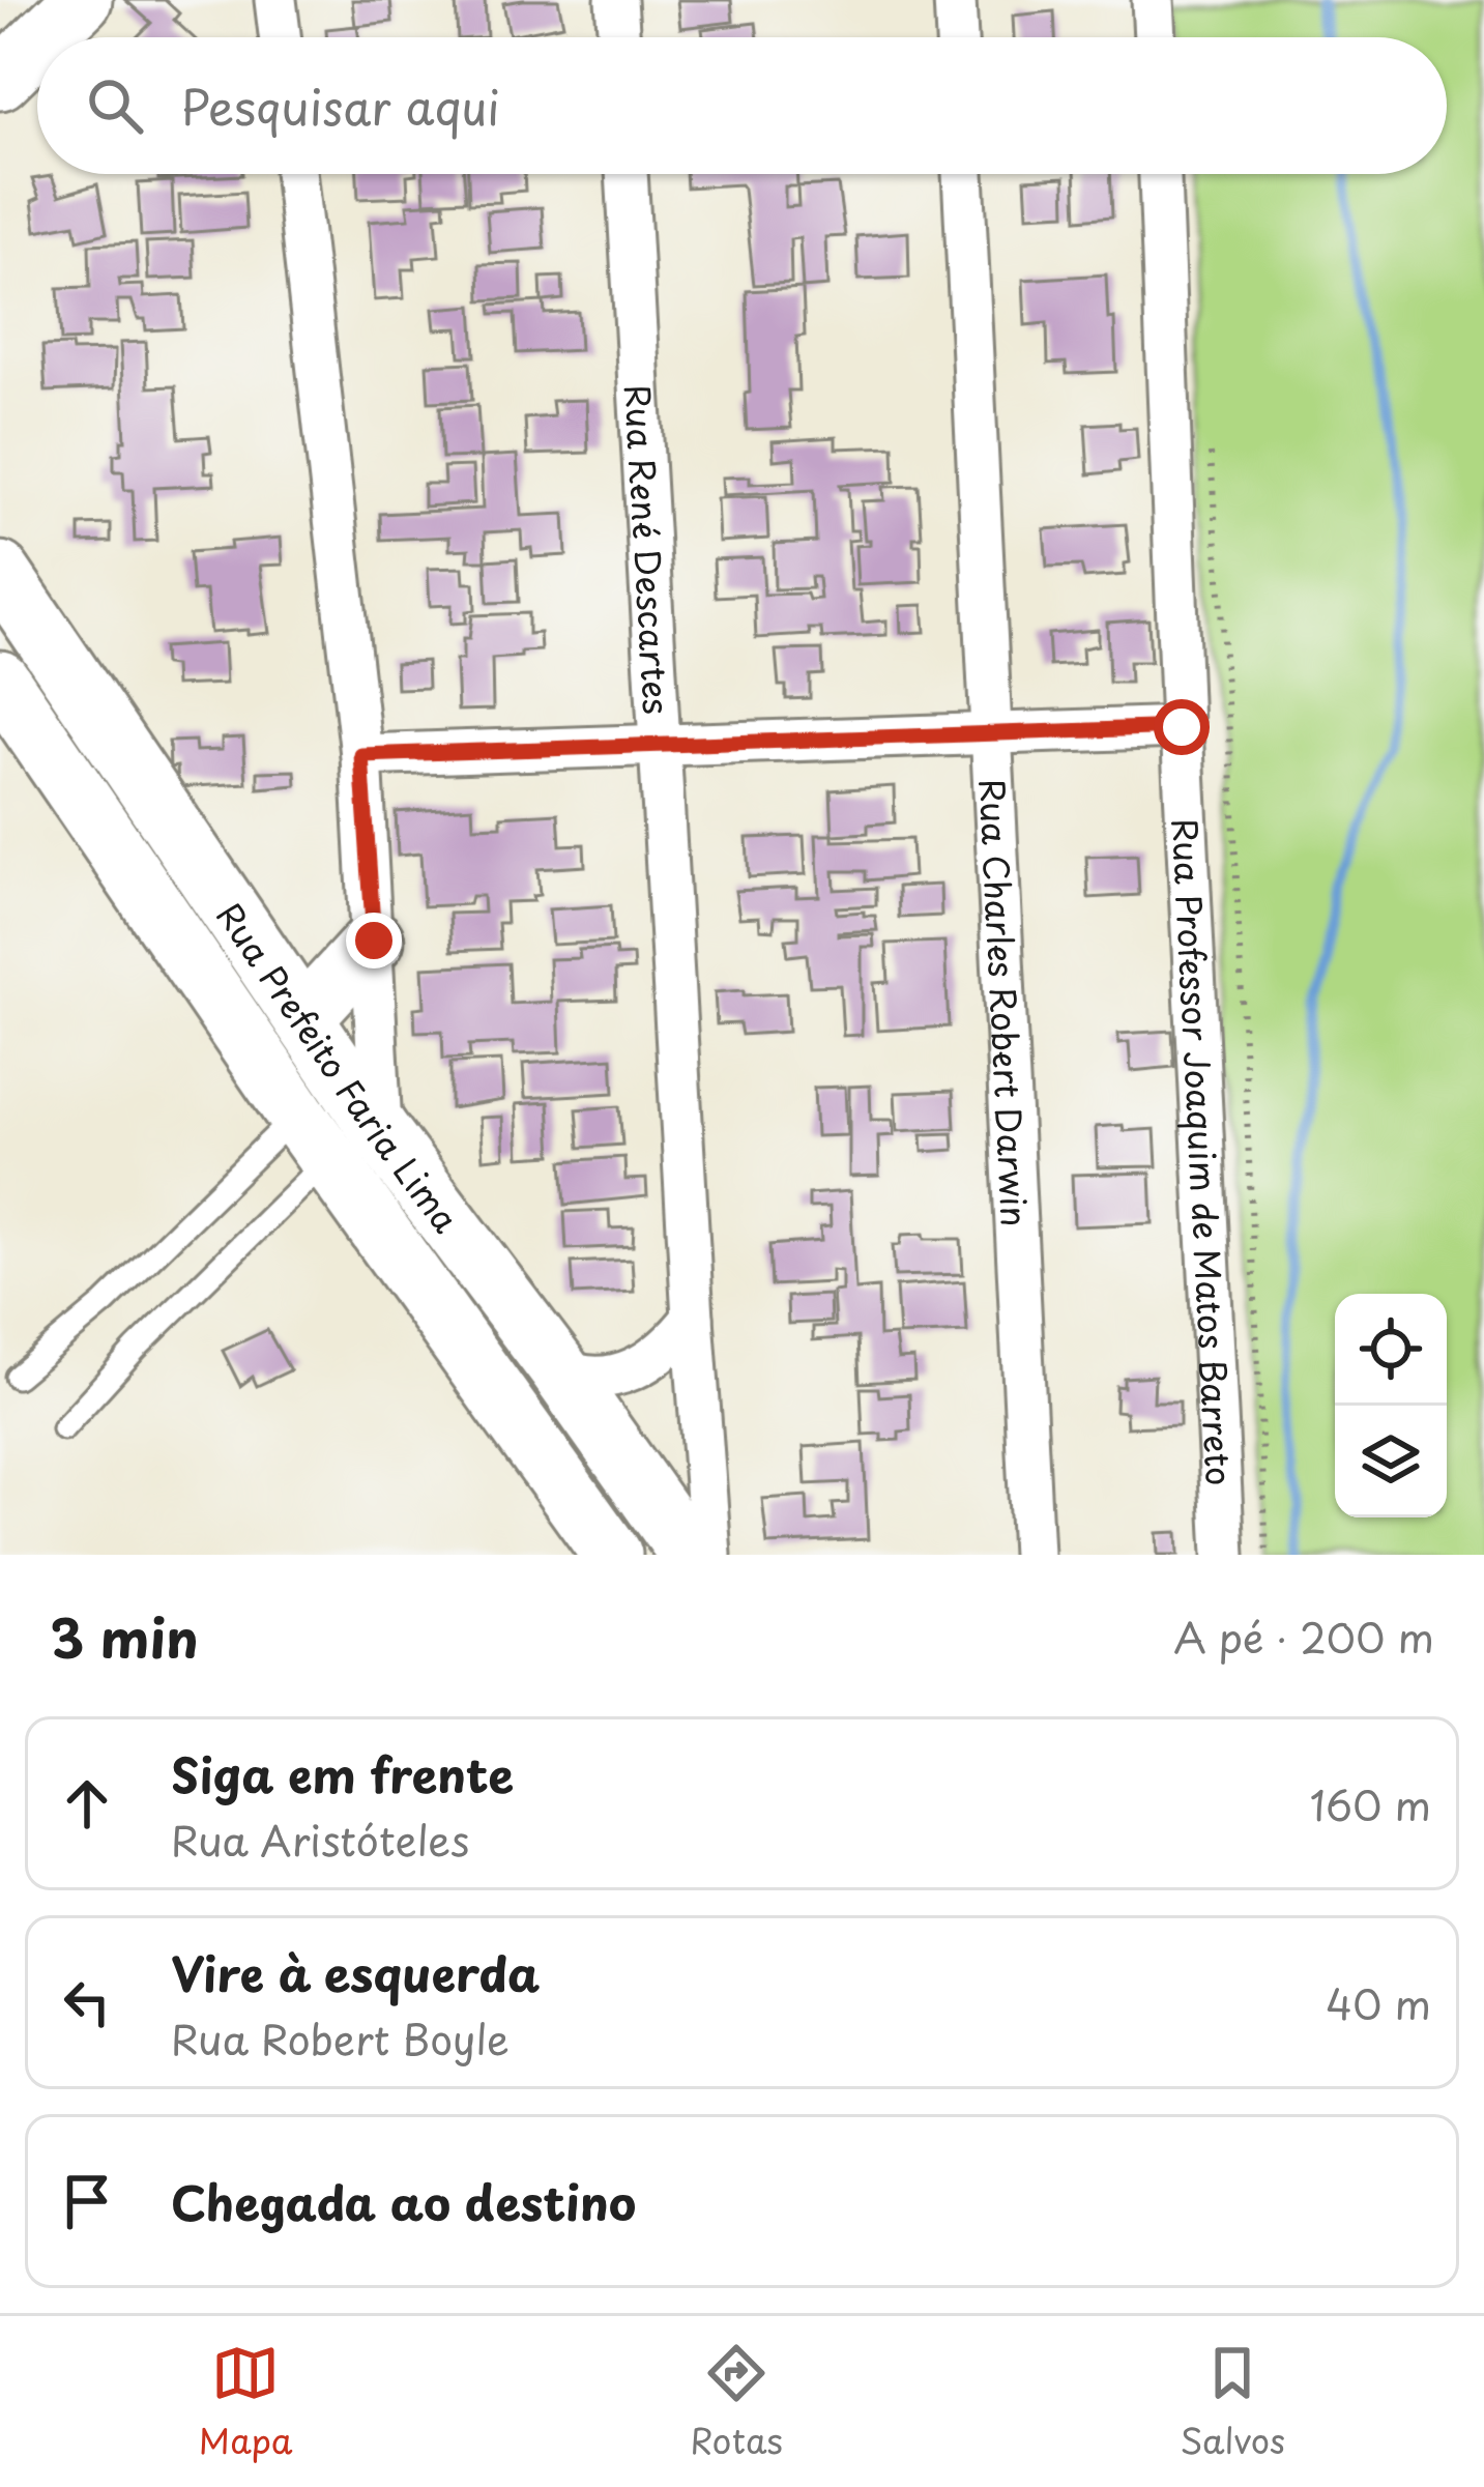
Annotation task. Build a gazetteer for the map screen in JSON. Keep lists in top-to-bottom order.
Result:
{
  "streets": {
    "main road": ["Rua Prefeito Faria Lima"],
    "street": ["Rua René Descartes", "Rua Charles Robert Darwin", "Rua Professor Joaquim de Matos Barreto"]
  },
  "page": {
    "search": "Pesquisar aqui",
    "heading": ["3 min", "A pé · 200 m"],
    "list": [
      ["Siga em frente", "Rua Aristóteles", "160 m"],
      ["Vire à esquerda", "Rua Robert Boyle", "40 m"],
      "Chegada ao destino"
    ],
    "nav": ["Mapa", "Rotas", "Salvos"]
  }
}
